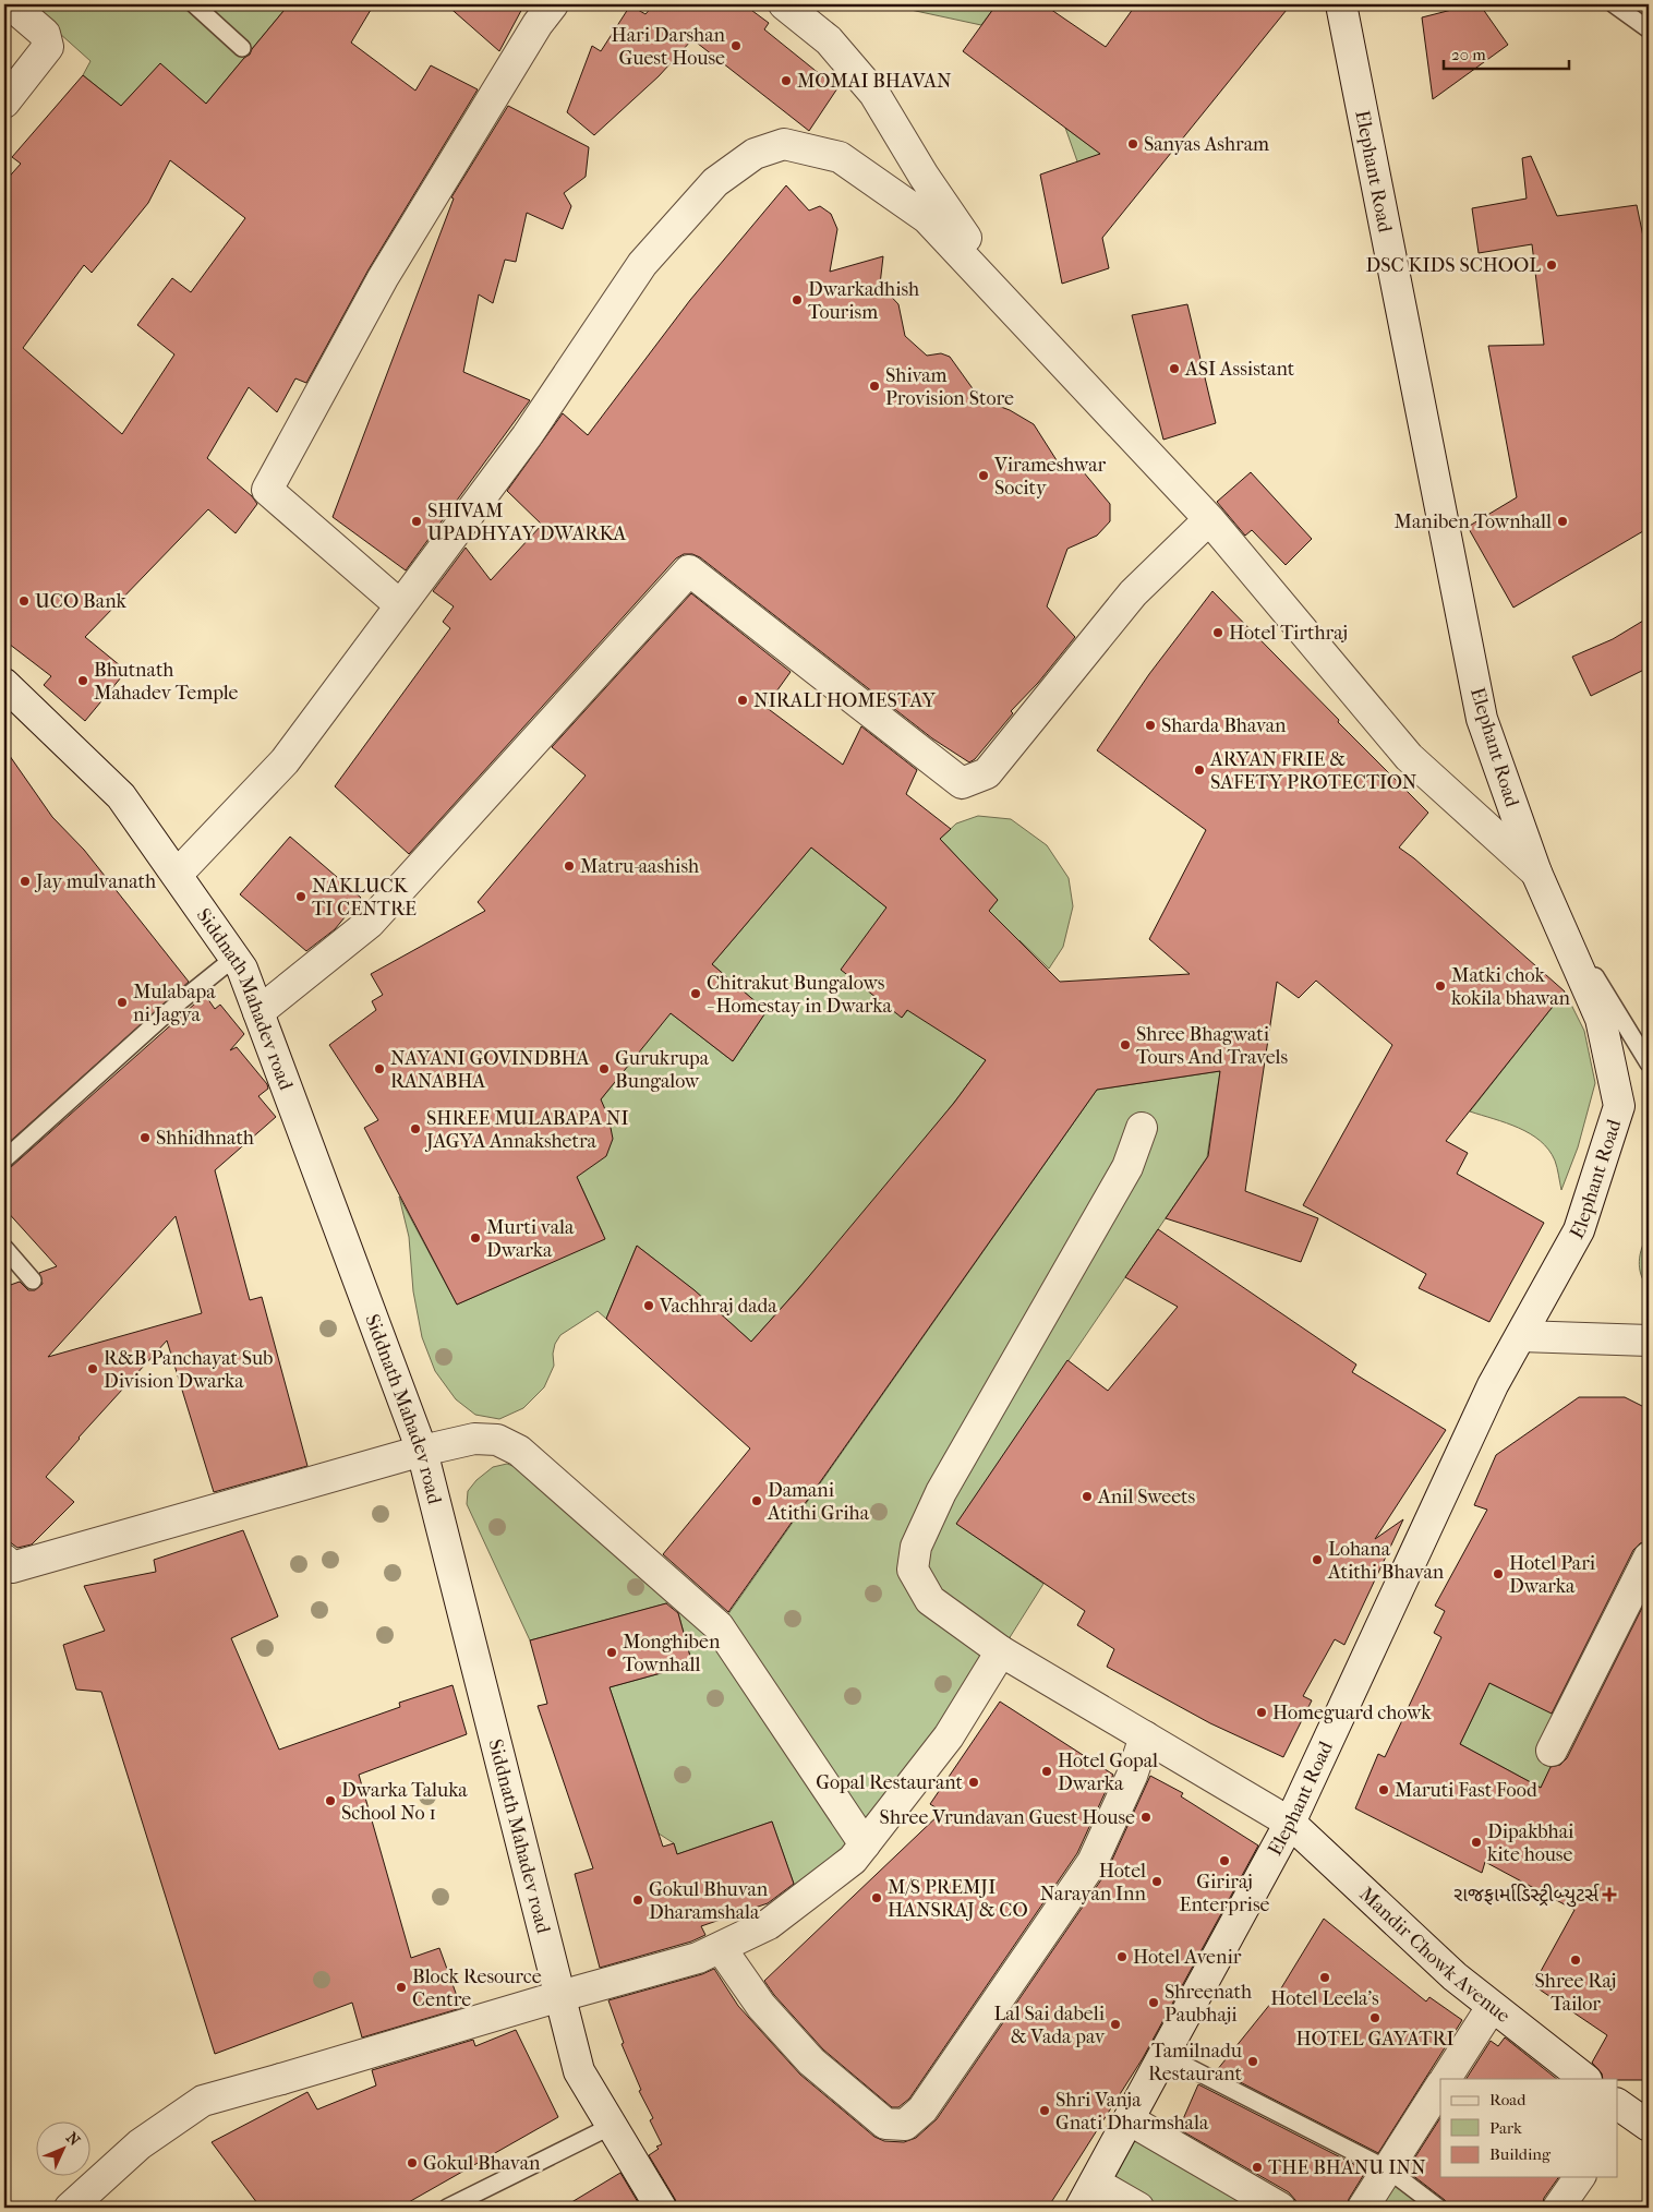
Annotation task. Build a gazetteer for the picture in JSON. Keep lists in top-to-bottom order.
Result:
{
  "streets": {
    "street": ["Elephant Road", "Siddnath Mahadev road", "Mandir Chowk Avenue"]
  },
  "crossings": [
    ["Elephant Road", "Mandir Chowk Avenue"]
  ],
  "places": {
    "other": [
      "Hari Darshan Guest House",
      "MOMAI BHAVAN",
      "Sanyas Ashram",
      "DSC KIDS SCHOOL",
      "Dwarkadhish Tourism",
      "ASI Assistant",
      "Shivam Provision Store",
      "Virameshwar Socity",
      "SHIVAM UPADHYAY DWARKA",
      "Maniben Townhall",
      "UCO Bank",
      "Hotel Tirthraj",
      "Bhutnath Mahadev Temple",
      "NIRALI HOMESTAY",
      "Sharda Bhavan",
      "ARYAN FRIE & SAFETY PROTECTION",
      "Matru-aashish",
      "Jay mulvanath",
      "NAKLUCK TI CENTRE",
      "Matki chok kokila bhawan",
      "Chitrakut Bungalows - Homestay in Dwarka",
      "Mulabapa ni Jagya",
      "Shree Bhagwati Tours And Travels",
      "NAYANI GOVINDBHA RANABHA",
      "Gurukrupa Bungalow",
      "SHREE MULABAPA NI JAGYA Annakshetra",
      "Shhidhnath",
      "Murti vala Dwarka",
      "Vachhraj dada",
      "R&B Panchayat Sub Division Dwarka",
      "Anil Sweets",
      "Damani Atithi Griha",
      "Lohana Atithi Bhavan",
      "Hotel Pari Dwarka",
      "Monghiben Townhall",
      "Homeguard chowk",
      "Hotel Gopal Dwarka",
      "Gopal Restaurant",
      "Maruti Fast Food",
      "Dwarka Taluka School No 1",
      "Shree Vrundavan Guest House",
      "Dipakbhai kite house",
      "Giriraj Enterprise",
      "Hotel Narayan Inn",
      "M/S PREMJI HANSRAJ & CO",
      "Gokul Bhuvan Dharamshala",
      "Hotel Avenir",
      "Shree Raj Tailor",
      "Hotel Leela’s",
      "Block Resource Centre",
      "Shreenath Paubhaji",
      "HOTEL GAYATRI",
      "Lal Sai dabeli & Vada pav",
      "Tamilnadu Restaurant",
      "Shri Vanja Gnati Dharmshala",
      "Gokul Bhavan",
      "THE BHANU INN"
    ],
    "health": ["રાજફાર્માડિસ્ટ્રીબ્યુટર્સ"]
  },
  "legend": ["Road", "Park", "Building"],
  "scale_bar": "20 m",
  "north": "top right"
}
